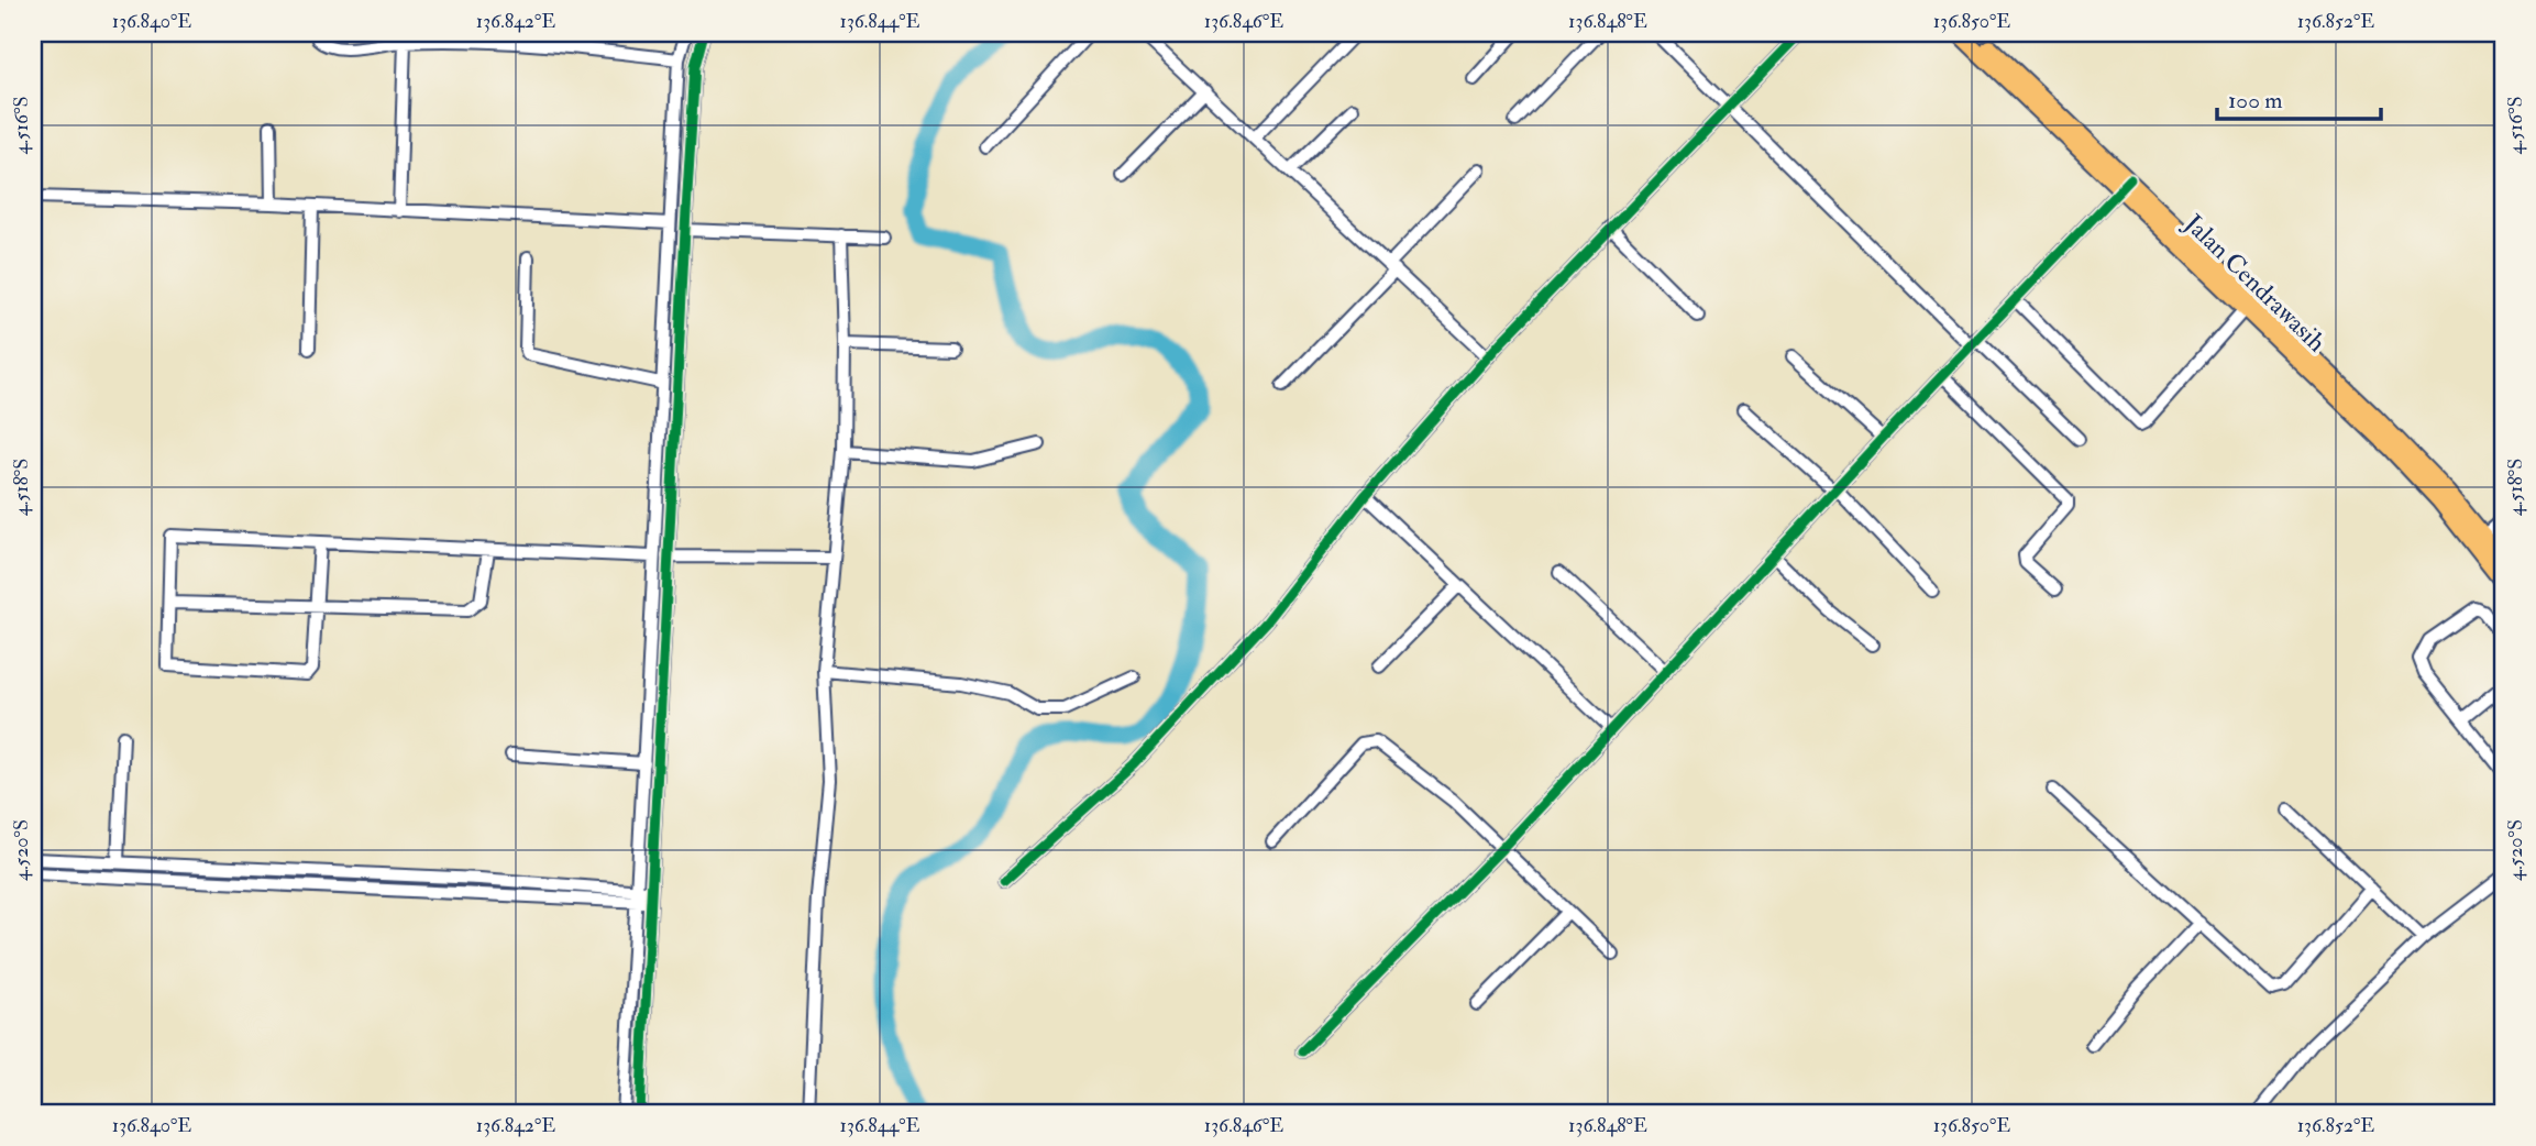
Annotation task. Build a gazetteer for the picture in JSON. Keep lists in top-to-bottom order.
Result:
{
  "streets": {
    "main road": ["Jalan Cendrawasih"]
  },
  "scale_bar": "100 m",
  "coordinates": [
    "136.840°E",
    "136.842°E",
    "136.844°E",
    "136.846°E",
    "136.848°E",
    "136.850°E",
    "136.852°E",
    "4.516°S",
    "4.518°S",
    "4.520°S"
  ]
}
